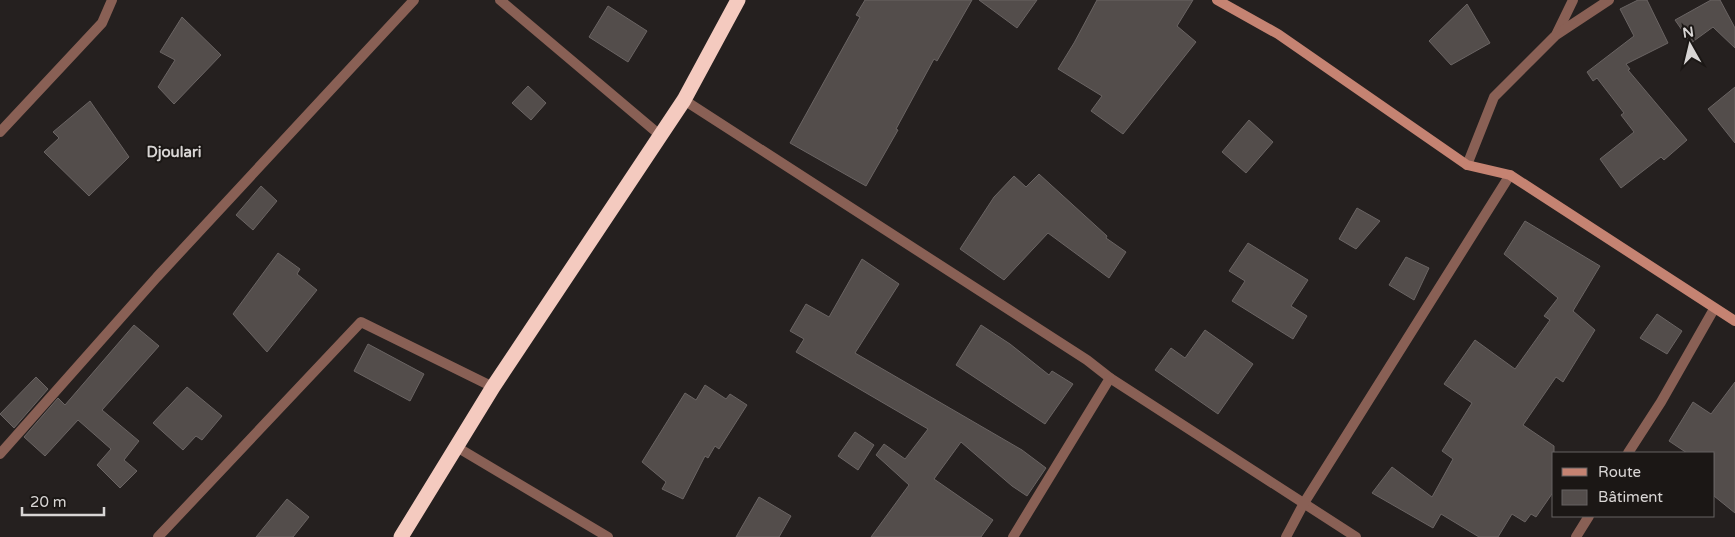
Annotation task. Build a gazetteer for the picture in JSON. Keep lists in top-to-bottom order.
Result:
{
  "districts": ["Djoulari"],
  "legend": ["Route", "Bâtiment"],
  "scale_bar": "20 m",
  "north": "top"
}
